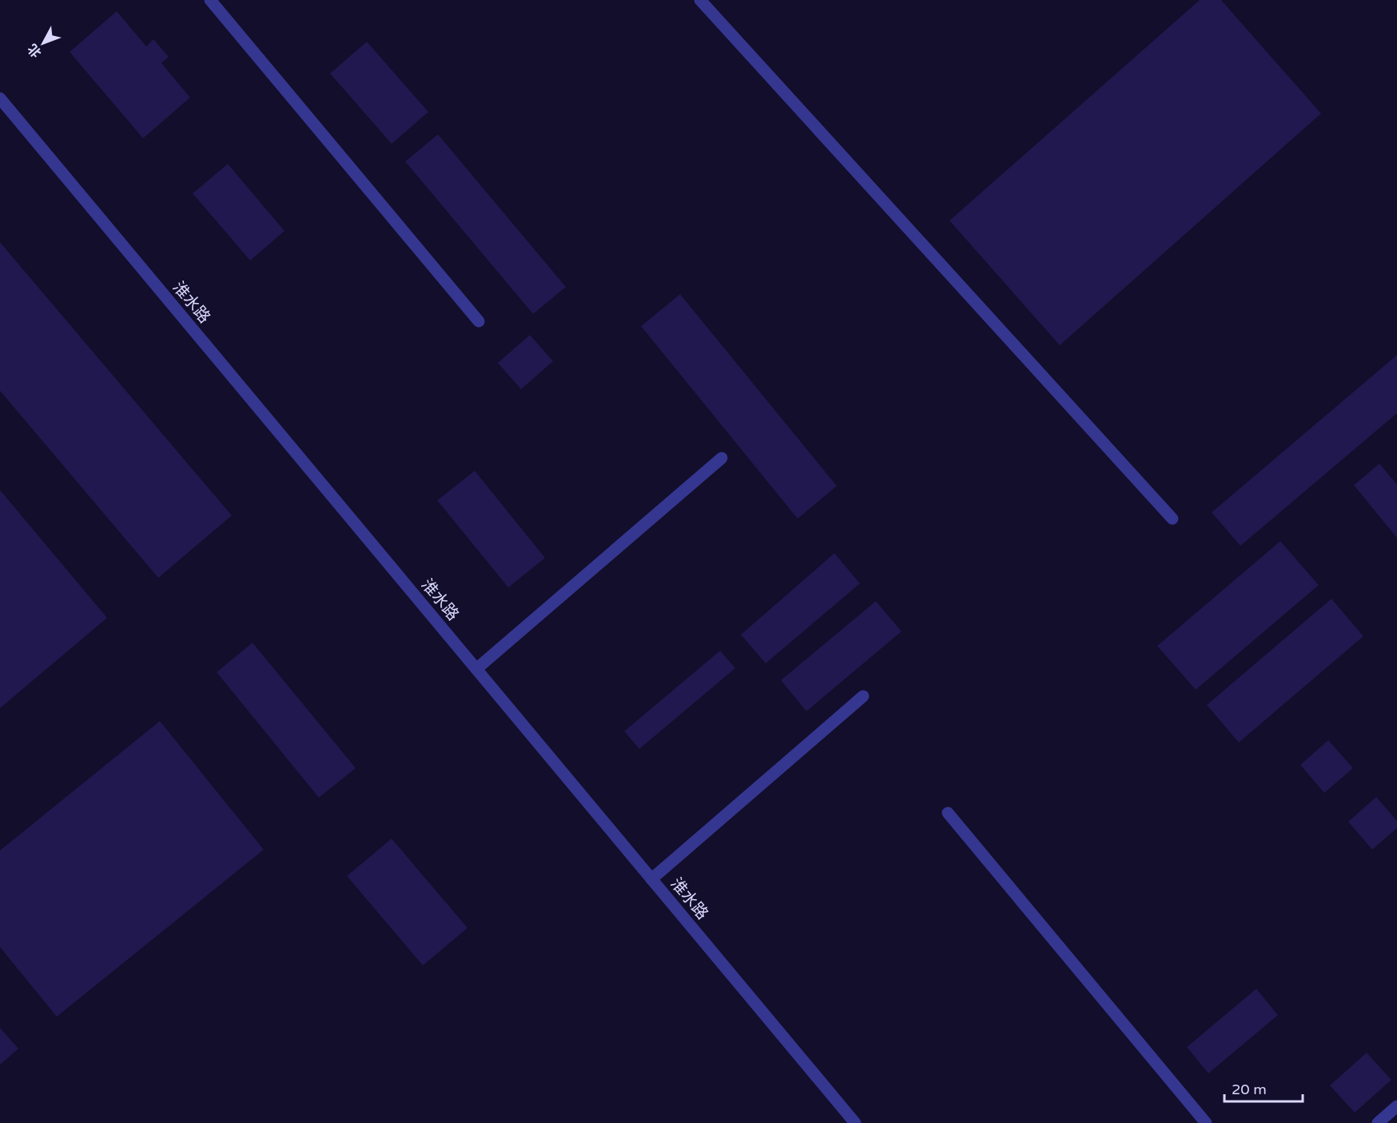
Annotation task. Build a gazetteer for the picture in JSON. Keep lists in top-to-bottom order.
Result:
{
  "streets": {
    "street": ["淮水路"]
  },
  "scale_bar": "20 m",
  "north": "bottom left"
}
